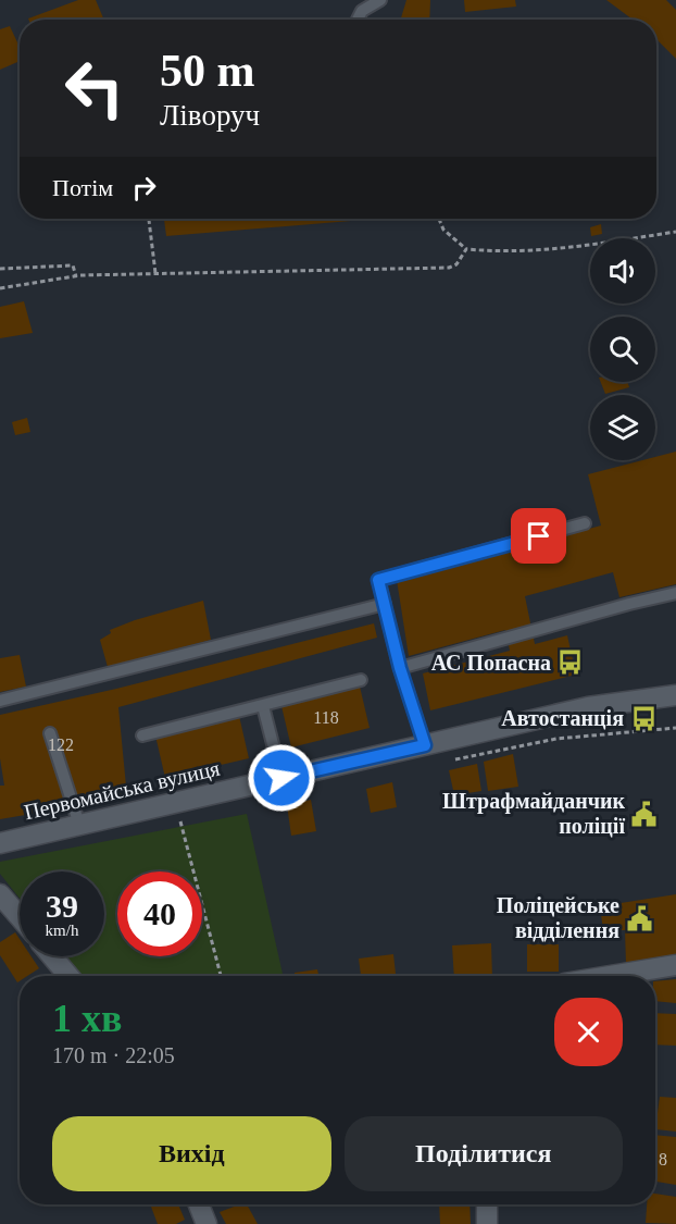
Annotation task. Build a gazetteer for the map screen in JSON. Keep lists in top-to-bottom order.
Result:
{
  "streets": {
    "street": ["Первомайська вулиця"]
  },
  "places": {
    "bus stop": ["АС Попасна", "Автостанція"],
    "public building": ["Штрафмайданчик поліції", "Поліцейське відділення"]
  },
  "house_numbers": ["118", "122", "8"],
  "page": {
    "turn": ["50 m", "Ліворуч"],
    "then": "Потім",
    "speed": "39 km/h",
    "limit": "40",
    "heading": ["1 хв", "170 m · 22:05"],
    "buttons": ["Вихід", "Поділитися"]
  }
}
